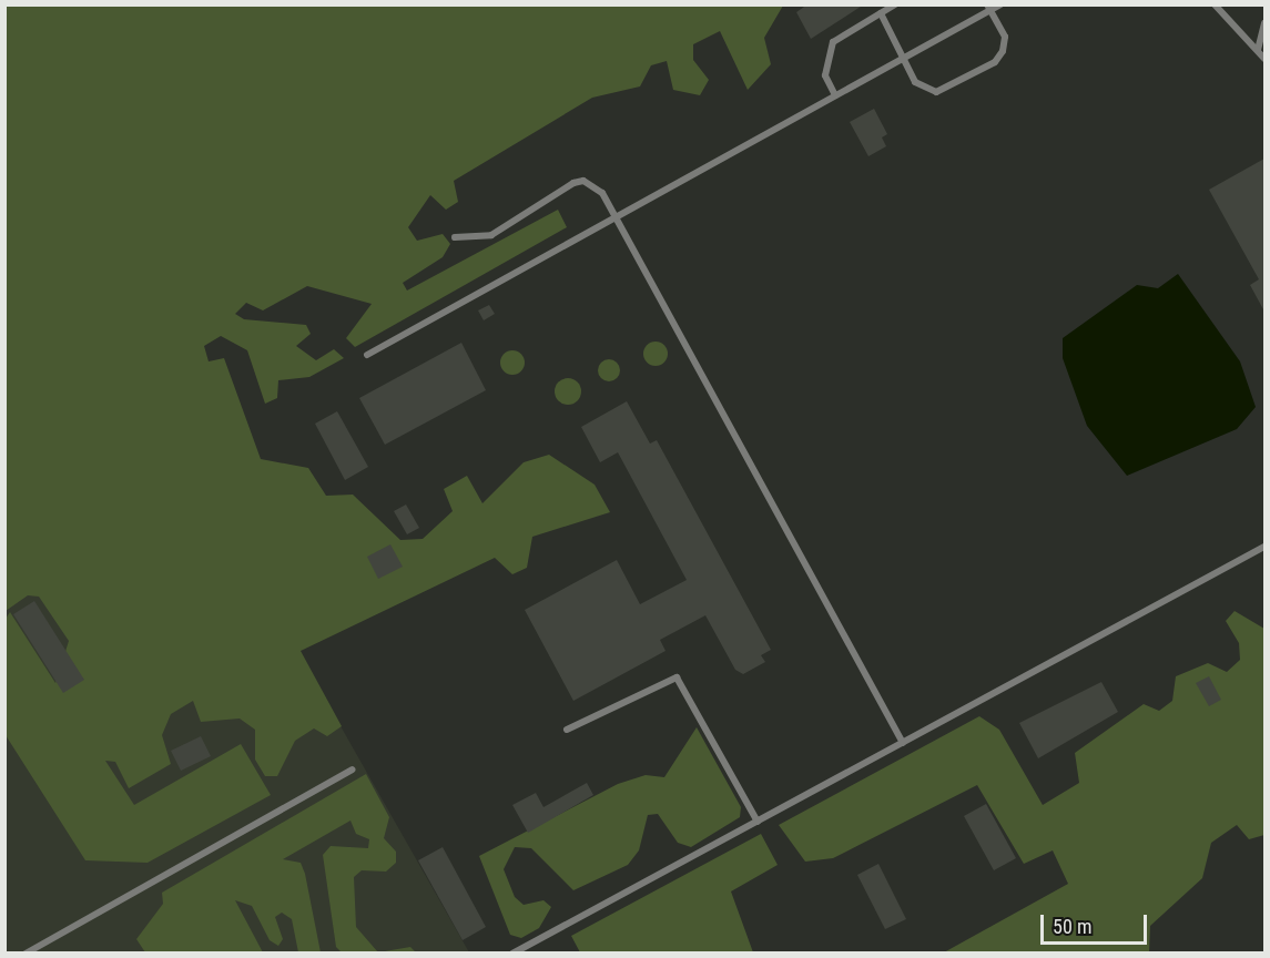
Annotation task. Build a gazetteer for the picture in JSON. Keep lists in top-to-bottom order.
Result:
{
  "scale_bar": "50 m"
}
